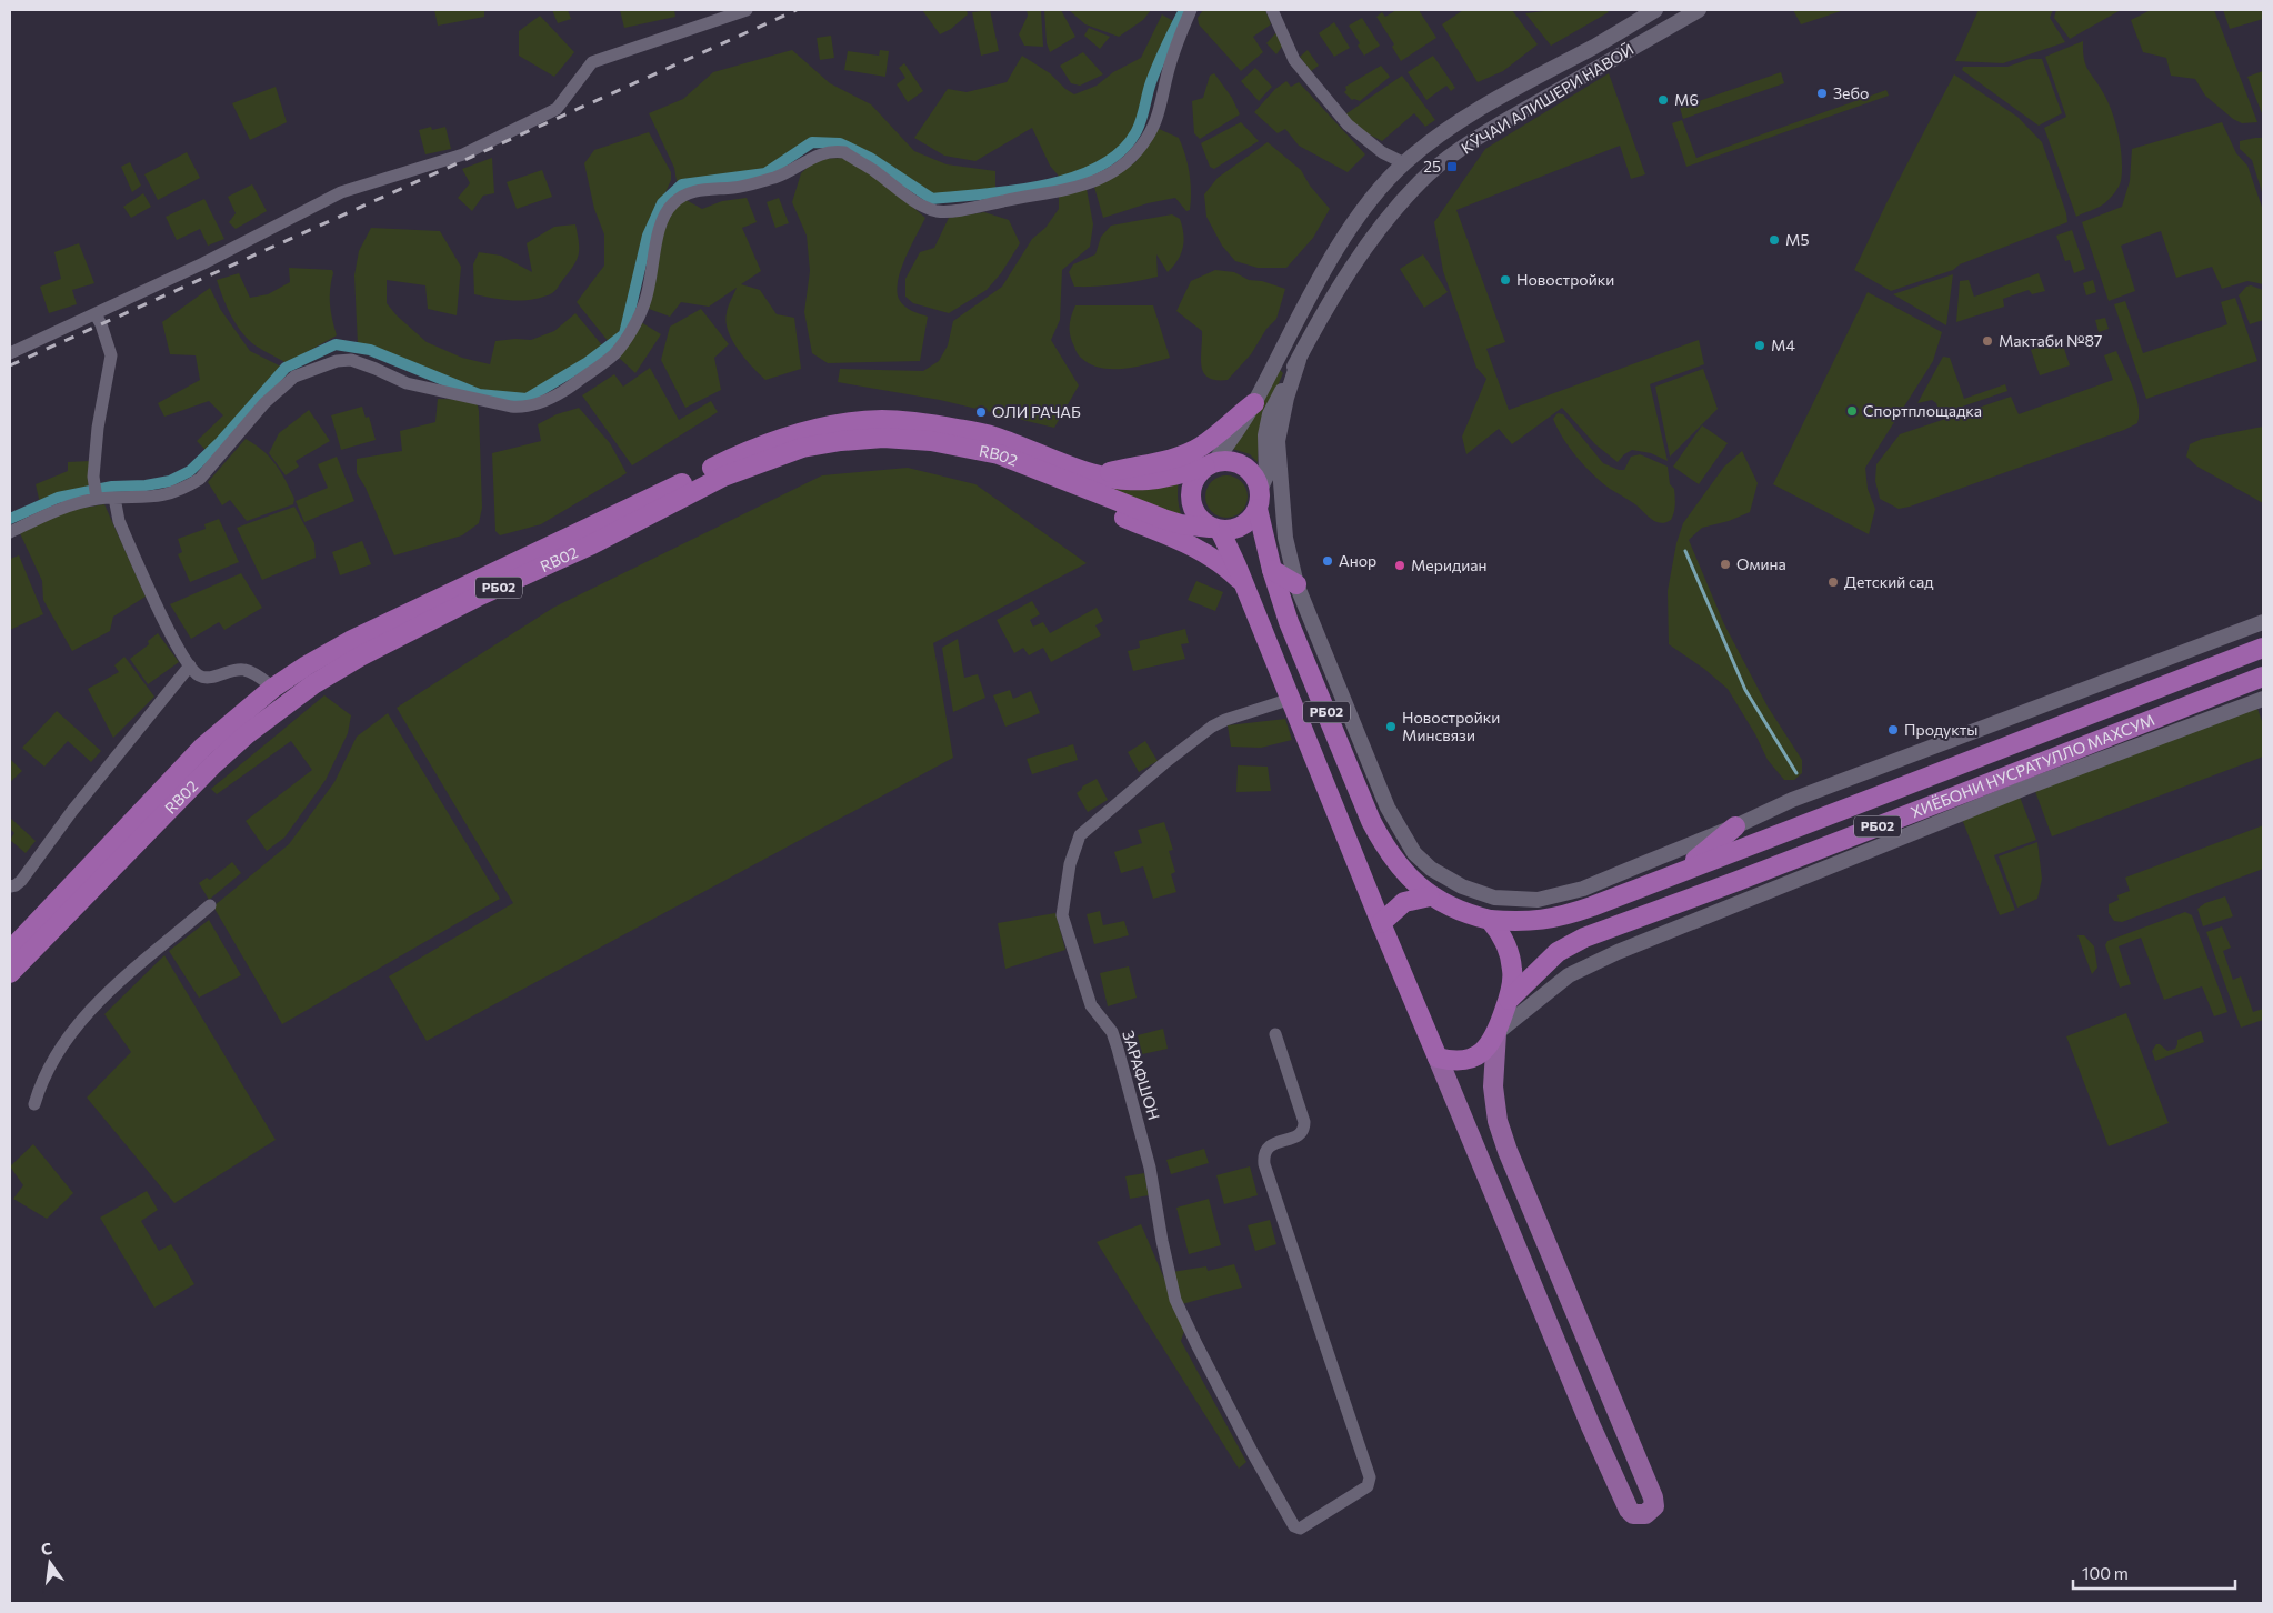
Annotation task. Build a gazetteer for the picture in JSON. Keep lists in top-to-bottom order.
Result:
{
  "streets": {
    "highway": ["RB02", "РБ02", "ХИЁБОНИ НУСРАТУЛЛО МАХСУМ"],
    "street": ["КӮЧАИ АЛИШЕРИ НАВОӢ", "ЗАРАФШОН"]
  },
  "crossings": [
    ["КӮЧАИ АЛИШЕРИ НАВОӢ", "РБ02"],
    ["RB02", "РБ02"],
    ["РБ02", "ХИЁБОНИ НУСРАТУЛЛО МАХСУМ"],
    ["РБ02", "ЗАРАФШОН"]
  ],
  "places": {
    "other": [
      "Зебо",
      "М6",
      "М5",
      "Новостройки",
      "Мактаби №87",
      "М4",
      "Спортплощадка",
      "ОЛИ РАЧАБ",
      "Анор",
      "Омина",
      "Меридиан",
      "Детский сад",
      "Новостройки Минсвязи",
      "Продукты"
    ],
    "transit": ["25"]
  },
  "scale_bar": "100 m",
  "north": "top"
}
